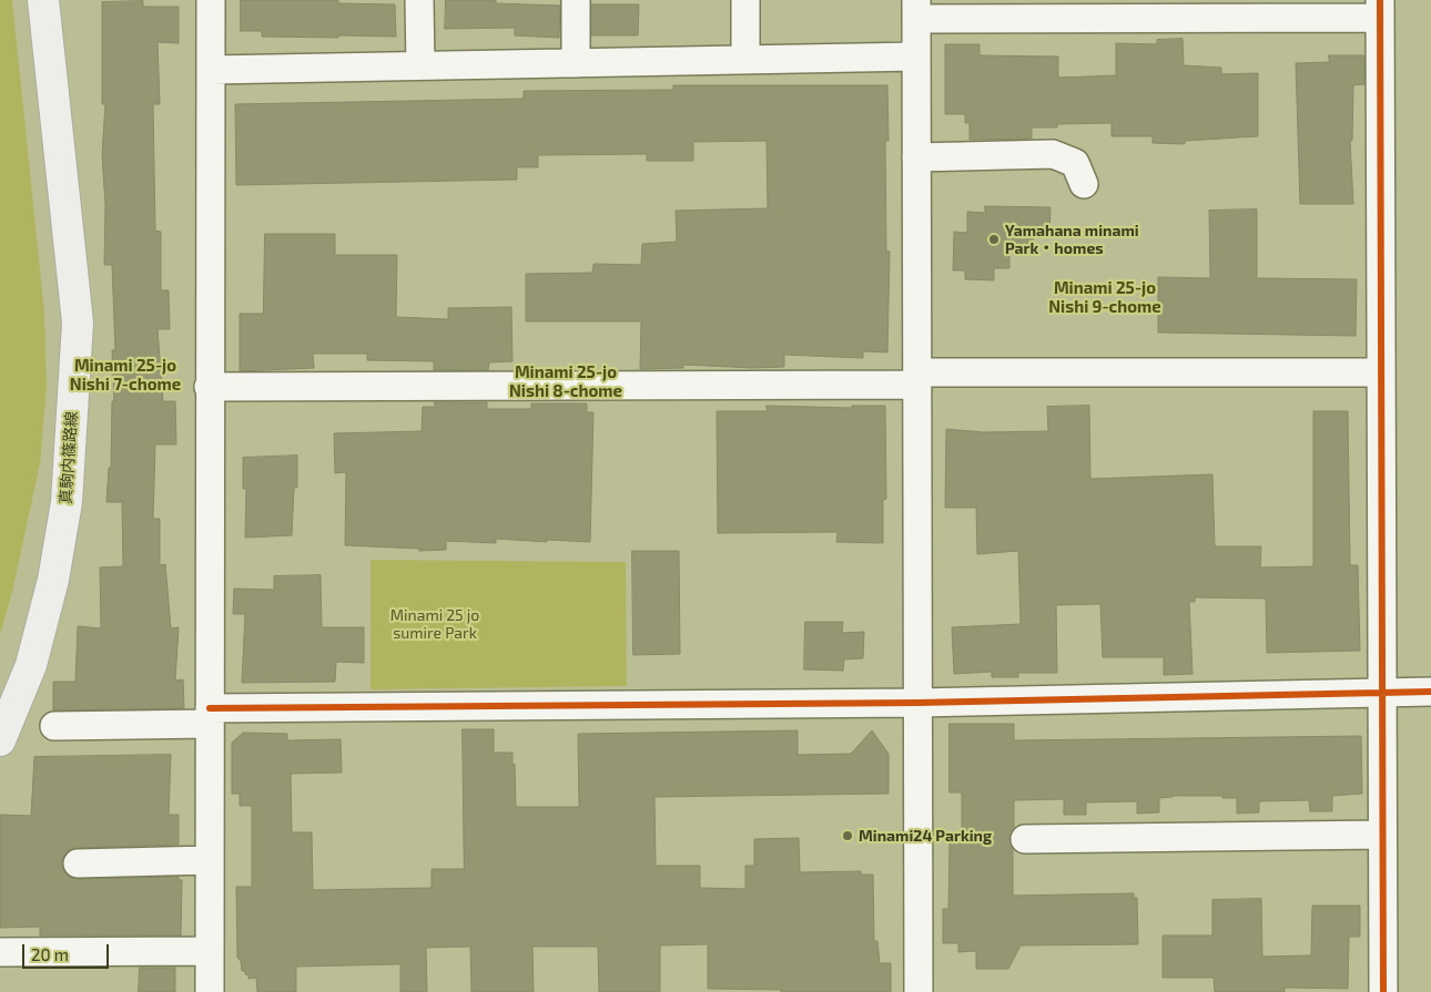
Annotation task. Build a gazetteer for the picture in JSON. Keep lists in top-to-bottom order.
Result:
{
  "streets": {
    "main road": ["真駒内篠路線"]
  },
  "districts": ["Minami 25-jo Nishi 9-chome", "Minami 25-jo Nishi 7-chome", "Minami 25-jo Nishi 8-chome"],
  "parks": ["Minami 25 jo sumire Park"],
  "places": ["Yamahana minami Park・homes", "Minami24 Parking"],
  "scale_bar": "20 m"
}
